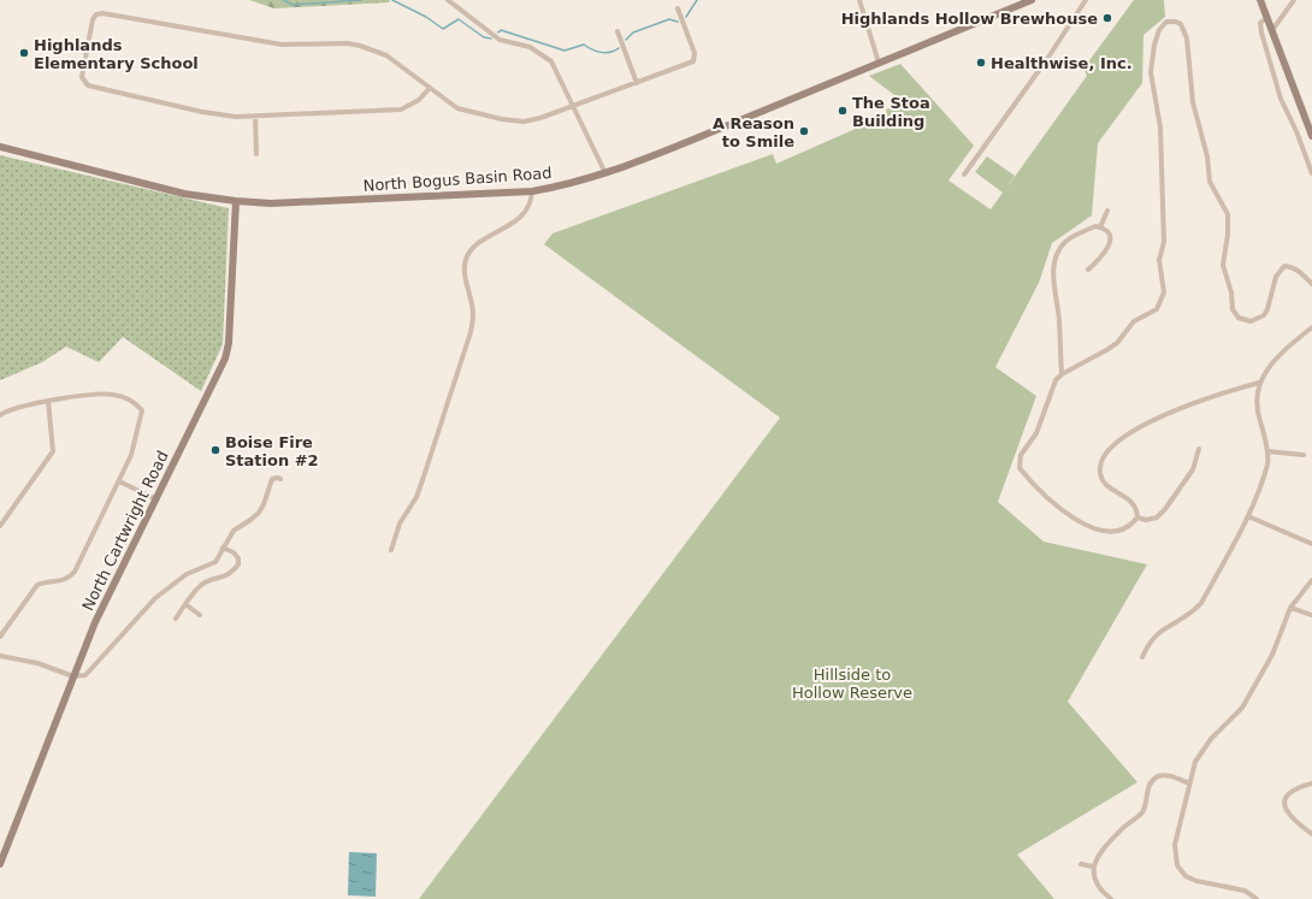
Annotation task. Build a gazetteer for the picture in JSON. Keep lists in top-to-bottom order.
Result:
{
  "streets": {
    "street": ["North Bogus Basin Road", "North Cartwright Road"]
  },
  "crossings": [
    ["North Bogus Basin Road", "North Cartwright Road"]
  ],
  "parks": ["Hillside to Hollow Reserve"],
  "places": [
    "Highlands Hollow Brewhouse",
    "Highlands Elementary School",
    "Healthwise, Inc.",
    "The Stoa Building",
    "A Reason to Smile",
    "Boise Fire Station #2"
  ]
}
